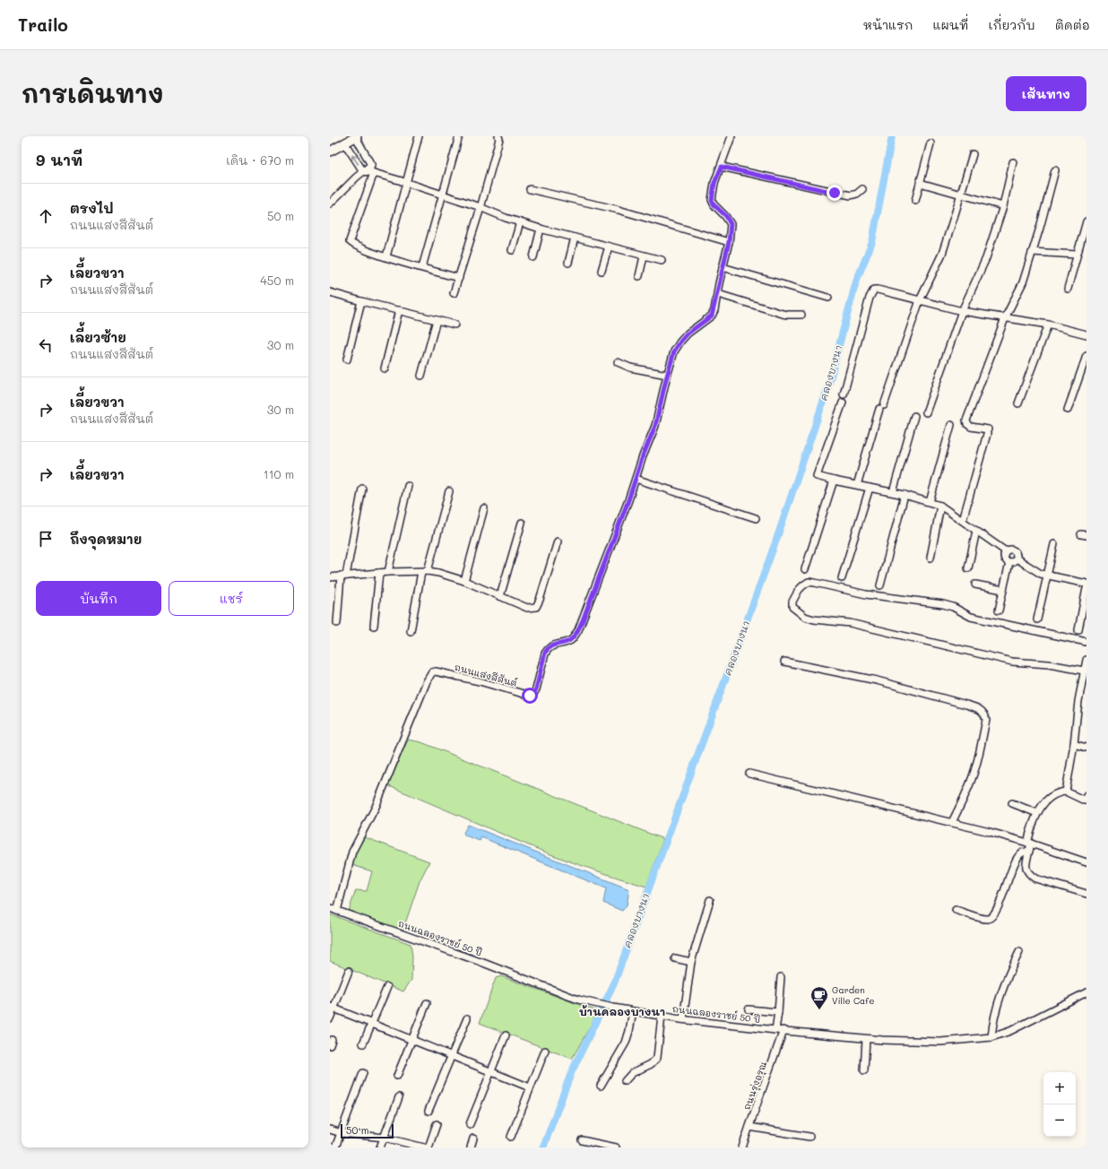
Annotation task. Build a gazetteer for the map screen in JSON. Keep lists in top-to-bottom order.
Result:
{
  "streets": {
    "street": ["ถนนแสงสีสันต์", "ถนนฉลองราชย์ 50 ปี", "ถนนรุ่งอรุณ"]
  },
  "crossings": [
    ["ถนนแสงสีสันต์", "ถนนฉลองราชย์ 50 ปี"],
    ["ถนนฉลองราชย์ 50 ปี", "ถนนรุ่งอรุณ"]
  ],
  "districts": ["บ้านคลองบางนา"],
  "water": ["คลองบางนา"],
  "places": {
    "cafe": ["Garden Ville Cafe"]
  },
  "scale_bar": "50 m",
  "page": {
    "header": "Trailo",
    "nav": [
      "หน้าแรก",
      "แผนที่",
      "เกี่ยวกับ",
      "ติดต่อ"
    ],
    "buttons": [
      "เส้นทาง",
      ["บันทึก", "แชร์"]
    ],
    "title": "การเดินทาง",
    "heading": ["9 นาที", "เดิน · 670 m"],
    "list": [
      ["ตรงไป", "ถนนแสงสีสันต์", "50 m"],
      ["เลี้ยวขวา", "ถนนแสงสีสันต์", "450 m"],
      ["เลี้ยวซ้าย", "ถนนแสงสีสันต์", "30 m"],
      ["เลี้ยวขวา", "ถนนแสงสีสันต์", "30 m"],
      ["เลี้ยวขวา", "110 m"],
      "ถึงจุดหมาย"
    ],
    "map_buttons": ["+", "−"],
    "scale": "50 m"
  }
}
